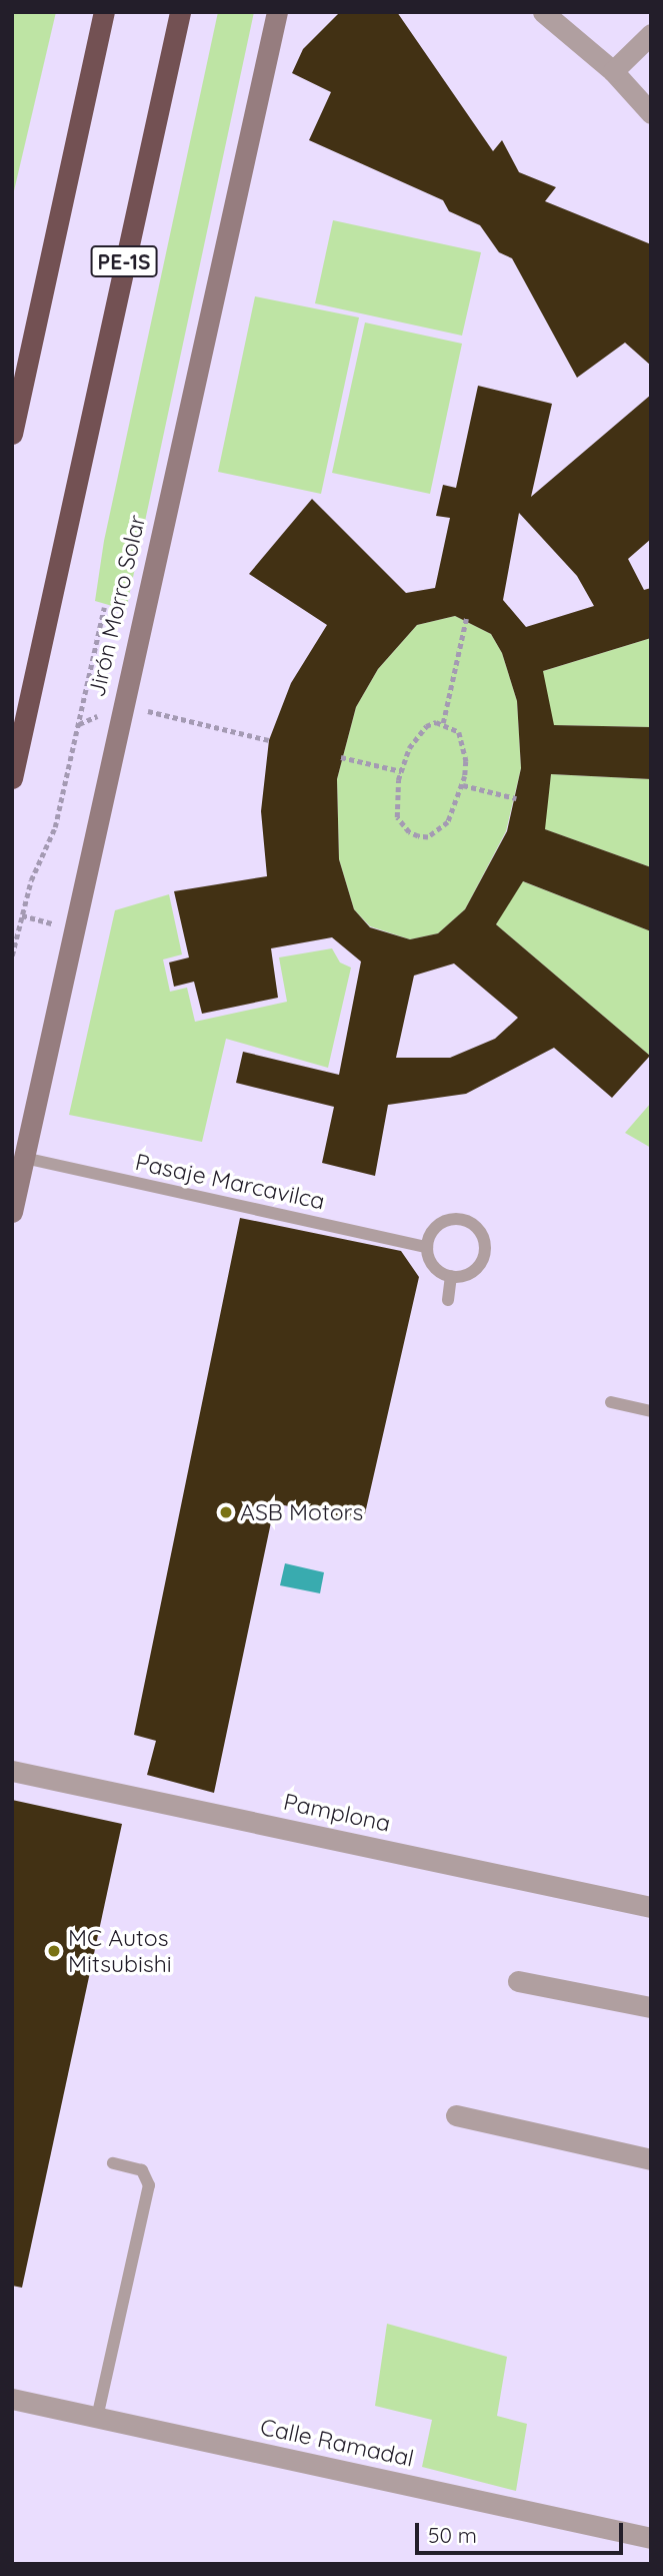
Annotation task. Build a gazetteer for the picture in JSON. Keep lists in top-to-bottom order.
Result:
{
  "streets": {
    "highway": ["PE-1S"],
    "street": ["Jirón Morro Solar", "Pamplona", "Calle Ramadal"],
    "lane": ["Pasaje Marcavilca"]
  },
  "crossings": [
    ["Jirón Morro Solar", "Pasaje Marcavilca"]
  ],
  "places": ["ASB Motors", "MC Autos Mitsubishi"],
  "scale_bar": "50 m"
}
